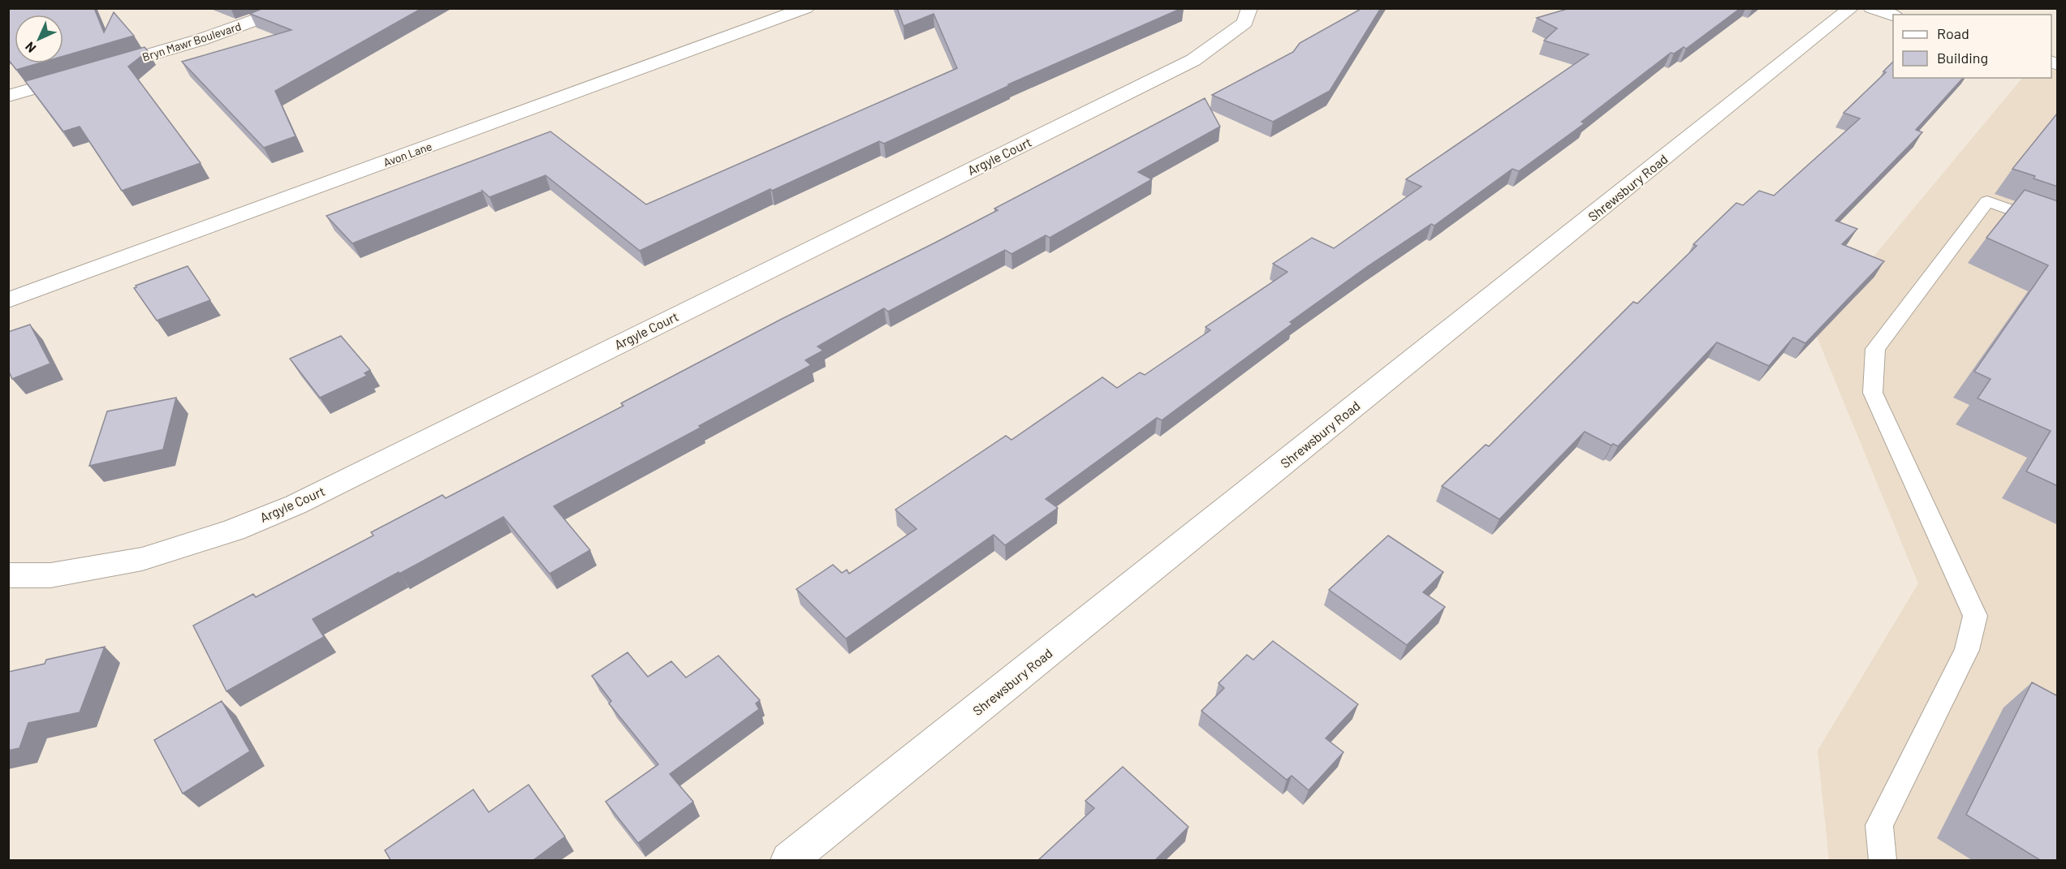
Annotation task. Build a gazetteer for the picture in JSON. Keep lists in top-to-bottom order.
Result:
{
  "streets": {
    "street": [
      "Bryn Mawr Boulevard",
      "Avon Lane",
      "Argyle Court",
      "Shrewsbury Road"
    ]
  },
  "legend": ["Road", "Building"],
  "north": "bottom left"
}
